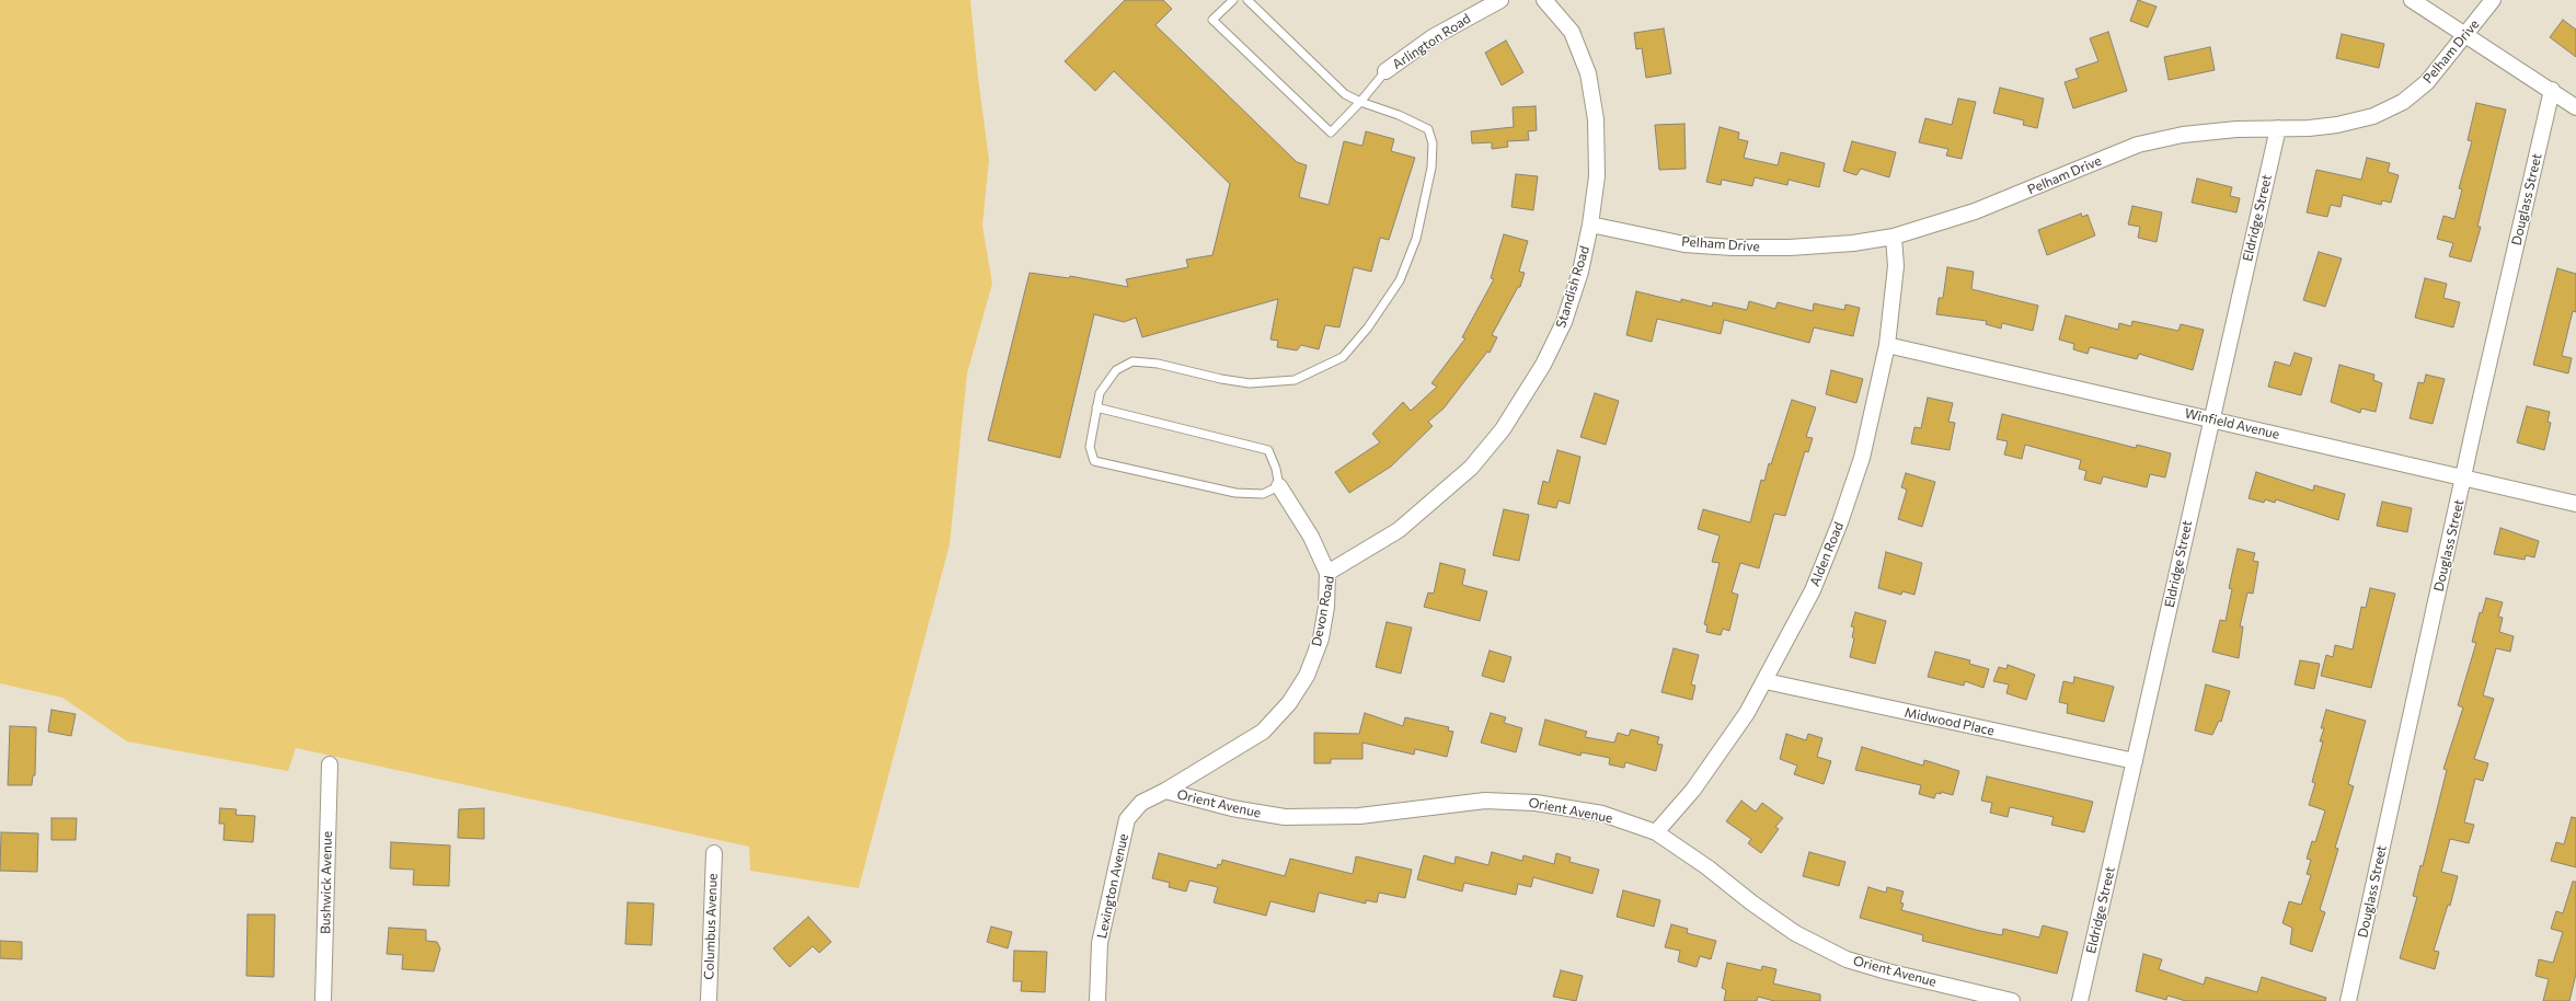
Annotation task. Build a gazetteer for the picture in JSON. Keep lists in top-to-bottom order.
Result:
{
  "streets": {
    "street": [
      "Arlington Road",
      "Pelham Drive",
      "Douglass Street",
      "Eldridge Street",
      "Standish Road",
      "Winfield Avenue",
      "Alden Road",
      "Devon Road",
      "Midwood Place",
      "Orient Avenue",
      "Bushwick Avenue",
      "Lexington Avenue",
      "Columbus Avenue"
    ]
  },
  "crossings": [
    ["Pelham Drive", "Eldridge Street"],
    ["Pelham Drive", "Standish Road"],
    ["Pelham Drive", "Alden Road"],
    ["Douglass Street", "Winfield Avenue"],
    ["Eldridge Street", "Winfield Avenue"],
    ["Eldridge Street", "Midwood Place"],
    ["Standish Road", "Devon Road"],
    ["Winfield Avenue", "Alden Road"],
    ["Alden Road", "Midwood Place"],
    ["Alden Road", "Orient Avenue"],
    ["Devon Road", "Orient Avenue"],
    ["Devon Road", "Lexington Avenue"],
    ["Orient Avenue", "Lexington Avenue"]
  ]
}
